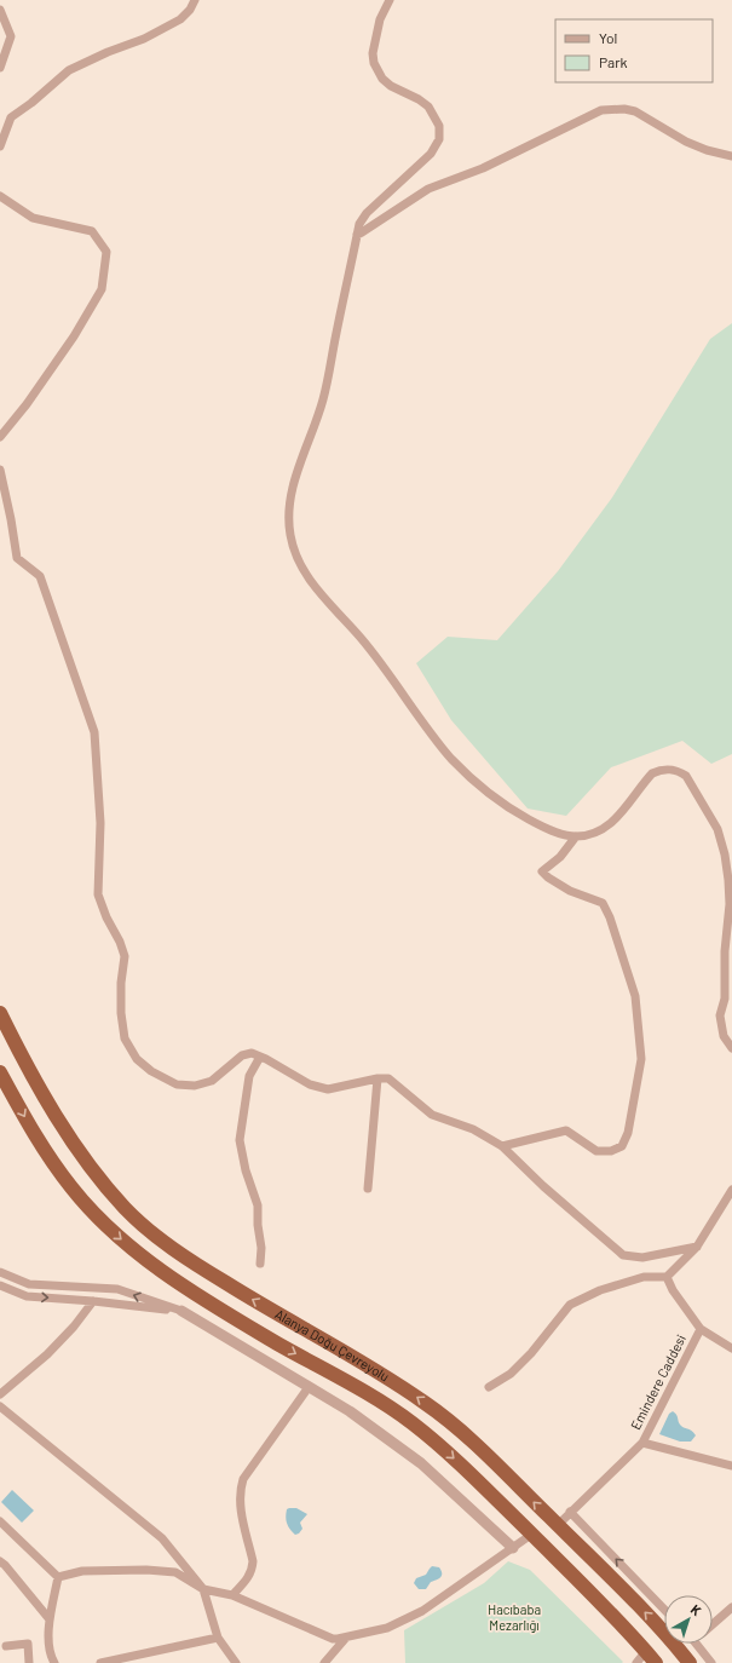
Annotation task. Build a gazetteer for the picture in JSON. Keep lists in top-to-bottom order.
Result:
{
  "streets": {
    "highway": ["Alanya Doğu Çevreyolu"],
    "street": ["Emindere Caddesi"]
  },
  "crossings": [
    ["Alanya Doğu Çevreyolu", "Emindere Caddesi"]
  ],
  "parks": ["Hacıbaba Mezarlığı"],
  "legend": ["Yol", "Park"],
  "north": "top right"
}
